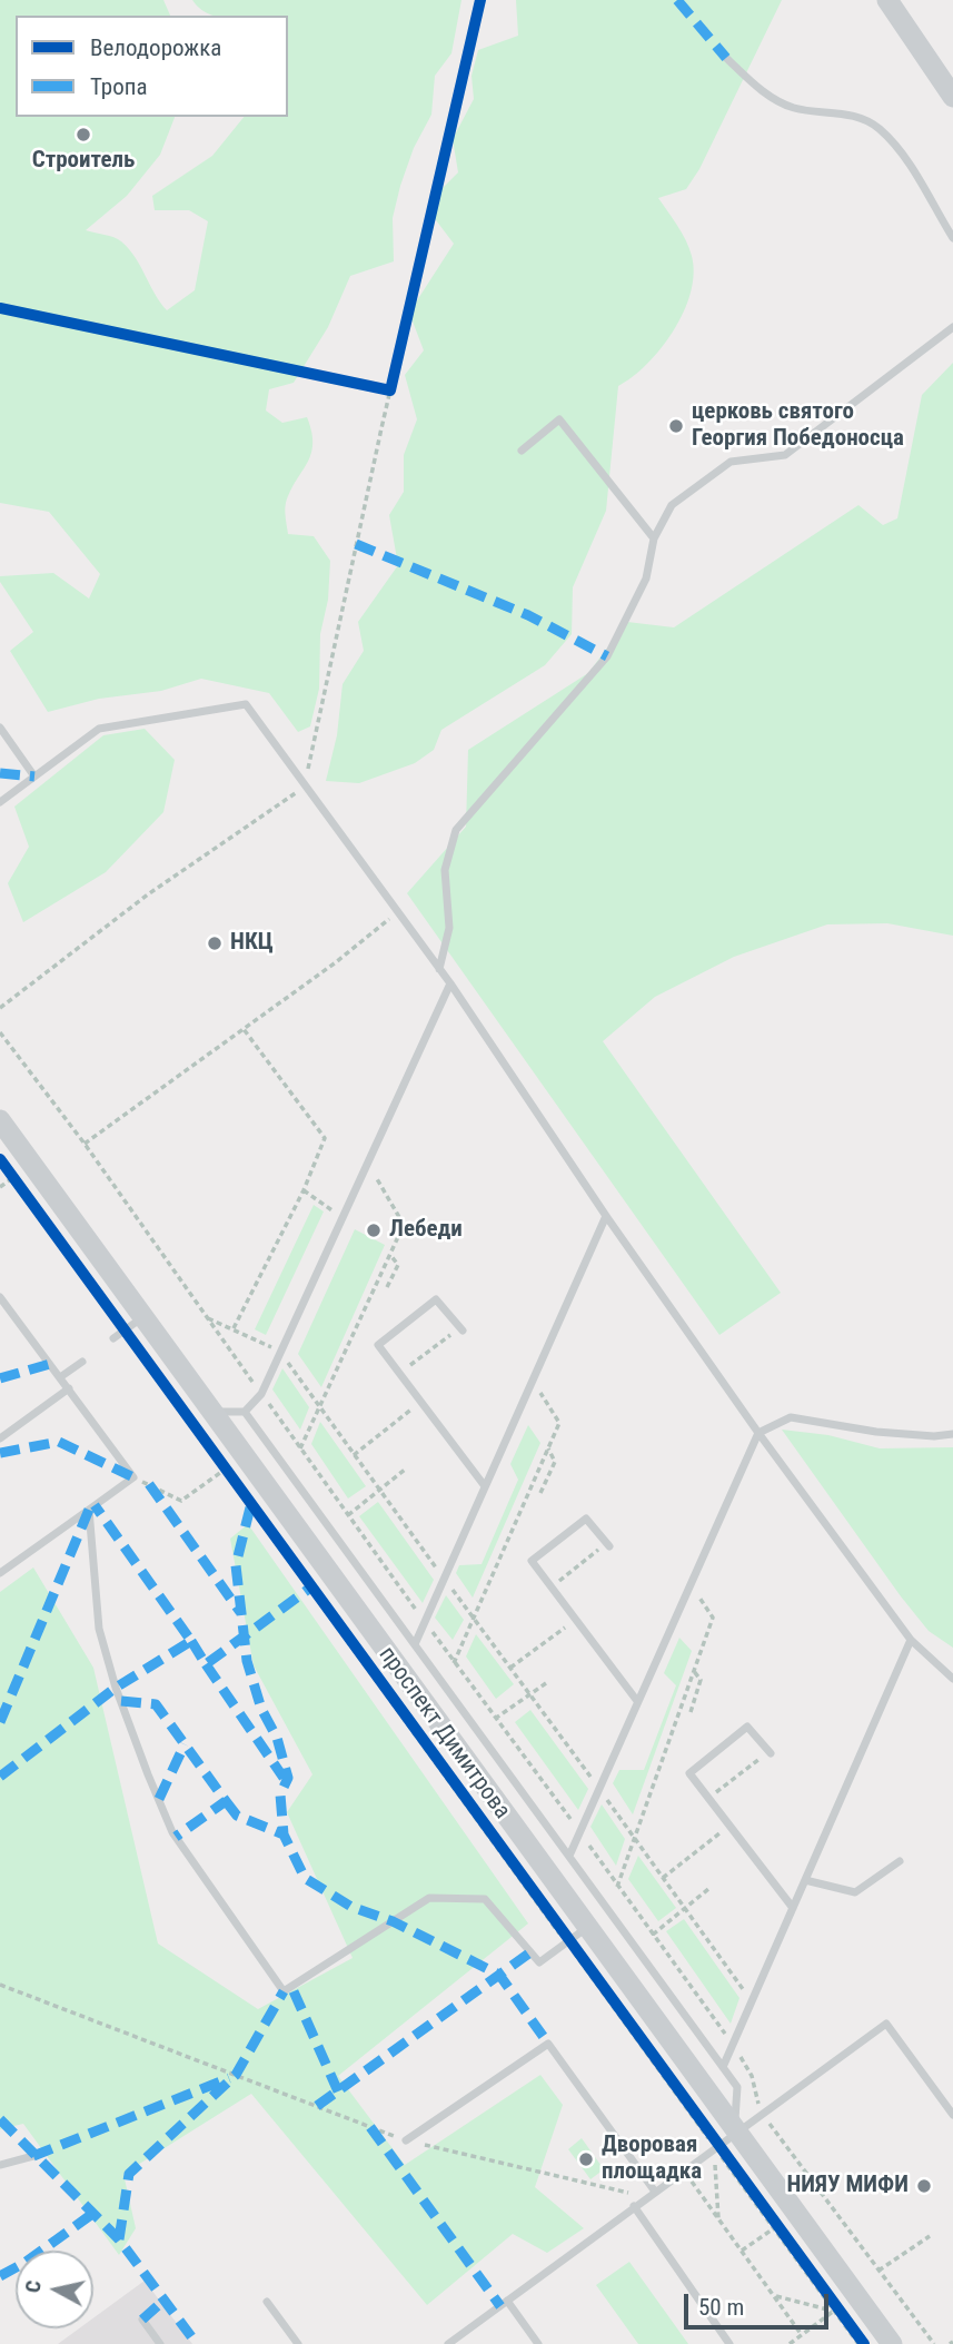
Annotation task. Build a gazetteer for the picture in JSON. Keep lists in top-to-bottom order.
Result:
{
  "streets": {
    "main road": ["проспект Димитрова"]
  },
  "places": [
    "Строитель",
    "церковь святого Георгия Победоносца",
    "НКЦ",
    "Лебеди",
    "Дворовая площадка",
    "НИЯУ МИФИ"
  ],
  "legend": ["Велодорожка", "Тропа"],
  "scale_bar": "50 m",
  "north": "left"
}
